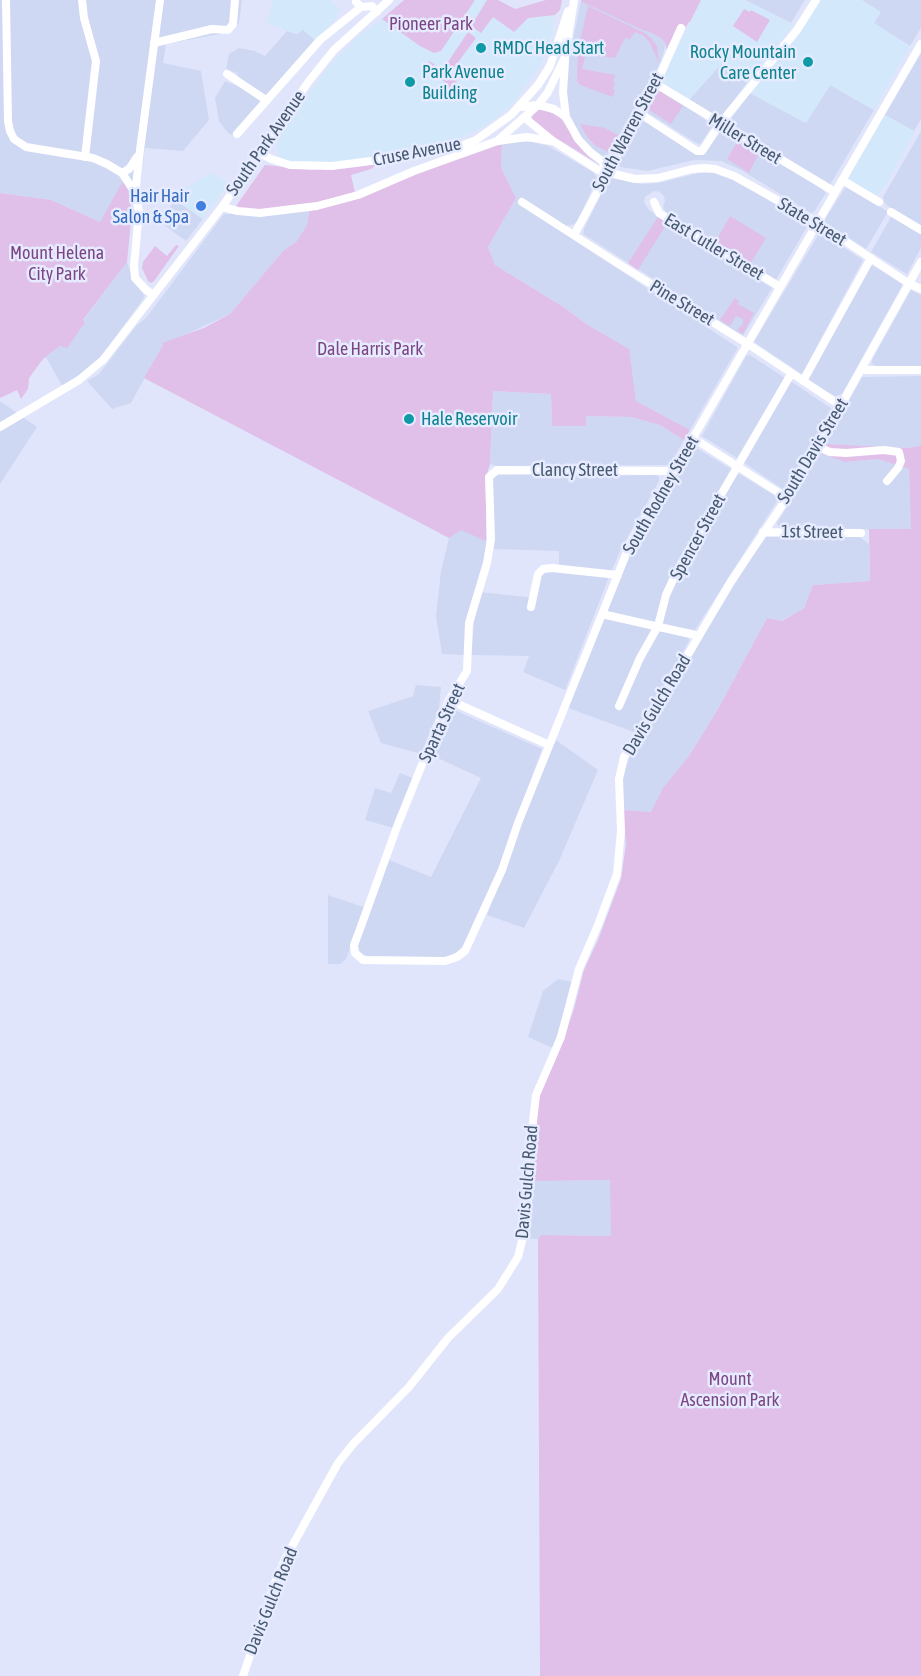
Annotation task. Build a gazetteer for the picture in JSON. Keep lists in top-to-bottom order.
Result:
{
  "streets": {
    "street": [
      "South Warren Street",
      "Miller Street",
      "South Park Avenue",
      "Cruse Avenue",
      "State Street",
      "East Cutler Street",
      "Pine Street",
      "South Davis Street",
      "Clancy Street",
      "South Rodney Street",
      "1st Street",
      "Spencer Street",
      "Davis Gulch Road",
      "Sparta Street"
    ]
  },
  "crossings": [
    ["South Warren Street", "Miller Street"],
    ["South Warren Street", "State Street"],
    ["South Warren Street", "Pine Street"],
    ["Miller Street", "South Rodney Street"],
    ["South Park Avenue", "Cruse Avenue"],
    ["State Street", "South Davis Street"],
    ["State Street", "South Rodney Street"],
    ["East Cutler Street", "South Rodney Street"],
    ["Pine Street", "South Davis Street"],
    ["Pine Street", "South Rodney Street"],
    ["Pine Street", "Spencer Street"],
    ["South Davis Street", "1st Street"],
    ["South Davis Street", "Davis Gulch Road"],
    ["Clancy Street", "South Rodney Street"],
    ["Clancy Street", "Sparta Street"],
    ["South Rodney Street", "Sparta Street"]
  ],
  "parks": [
    "Pioneer Park",
    "Mount Helena City Park",
    "Dale Harris Park",
    "Mount Ascension Park"
  ],
  "places": [
    "RMDC Head Start",
    "Rocky Mountain Care Center",
    "Park Avenue Building",
    "Hair Hair Salon & Spa",
    "Hale Reservoir"
  ]
}
